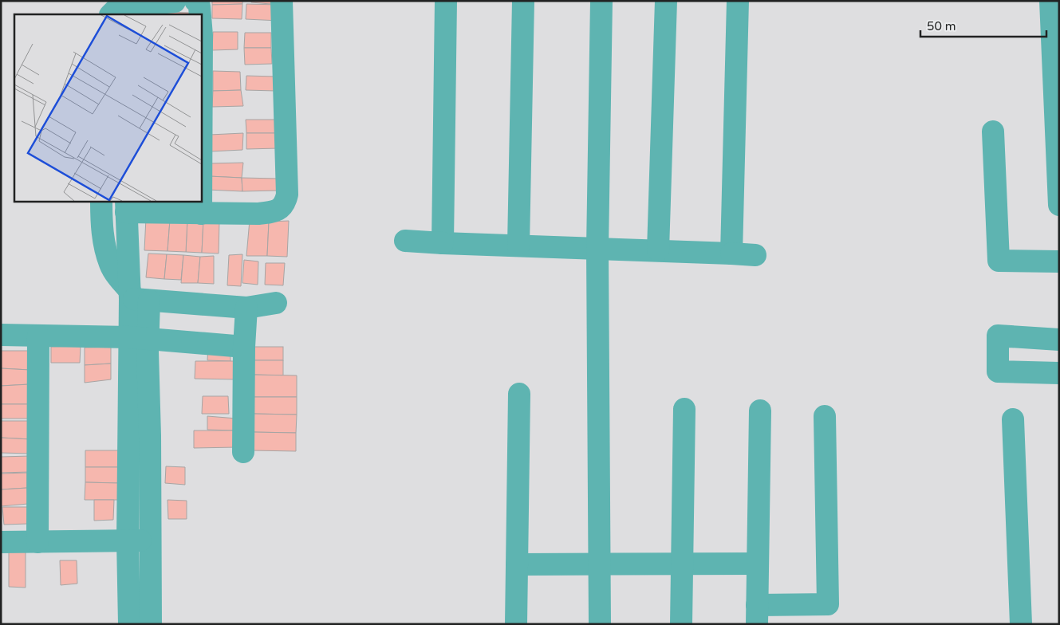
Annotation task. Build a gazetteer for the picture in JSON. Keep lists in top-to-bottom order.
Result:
{
  "scale_bar": "50 m"
}
